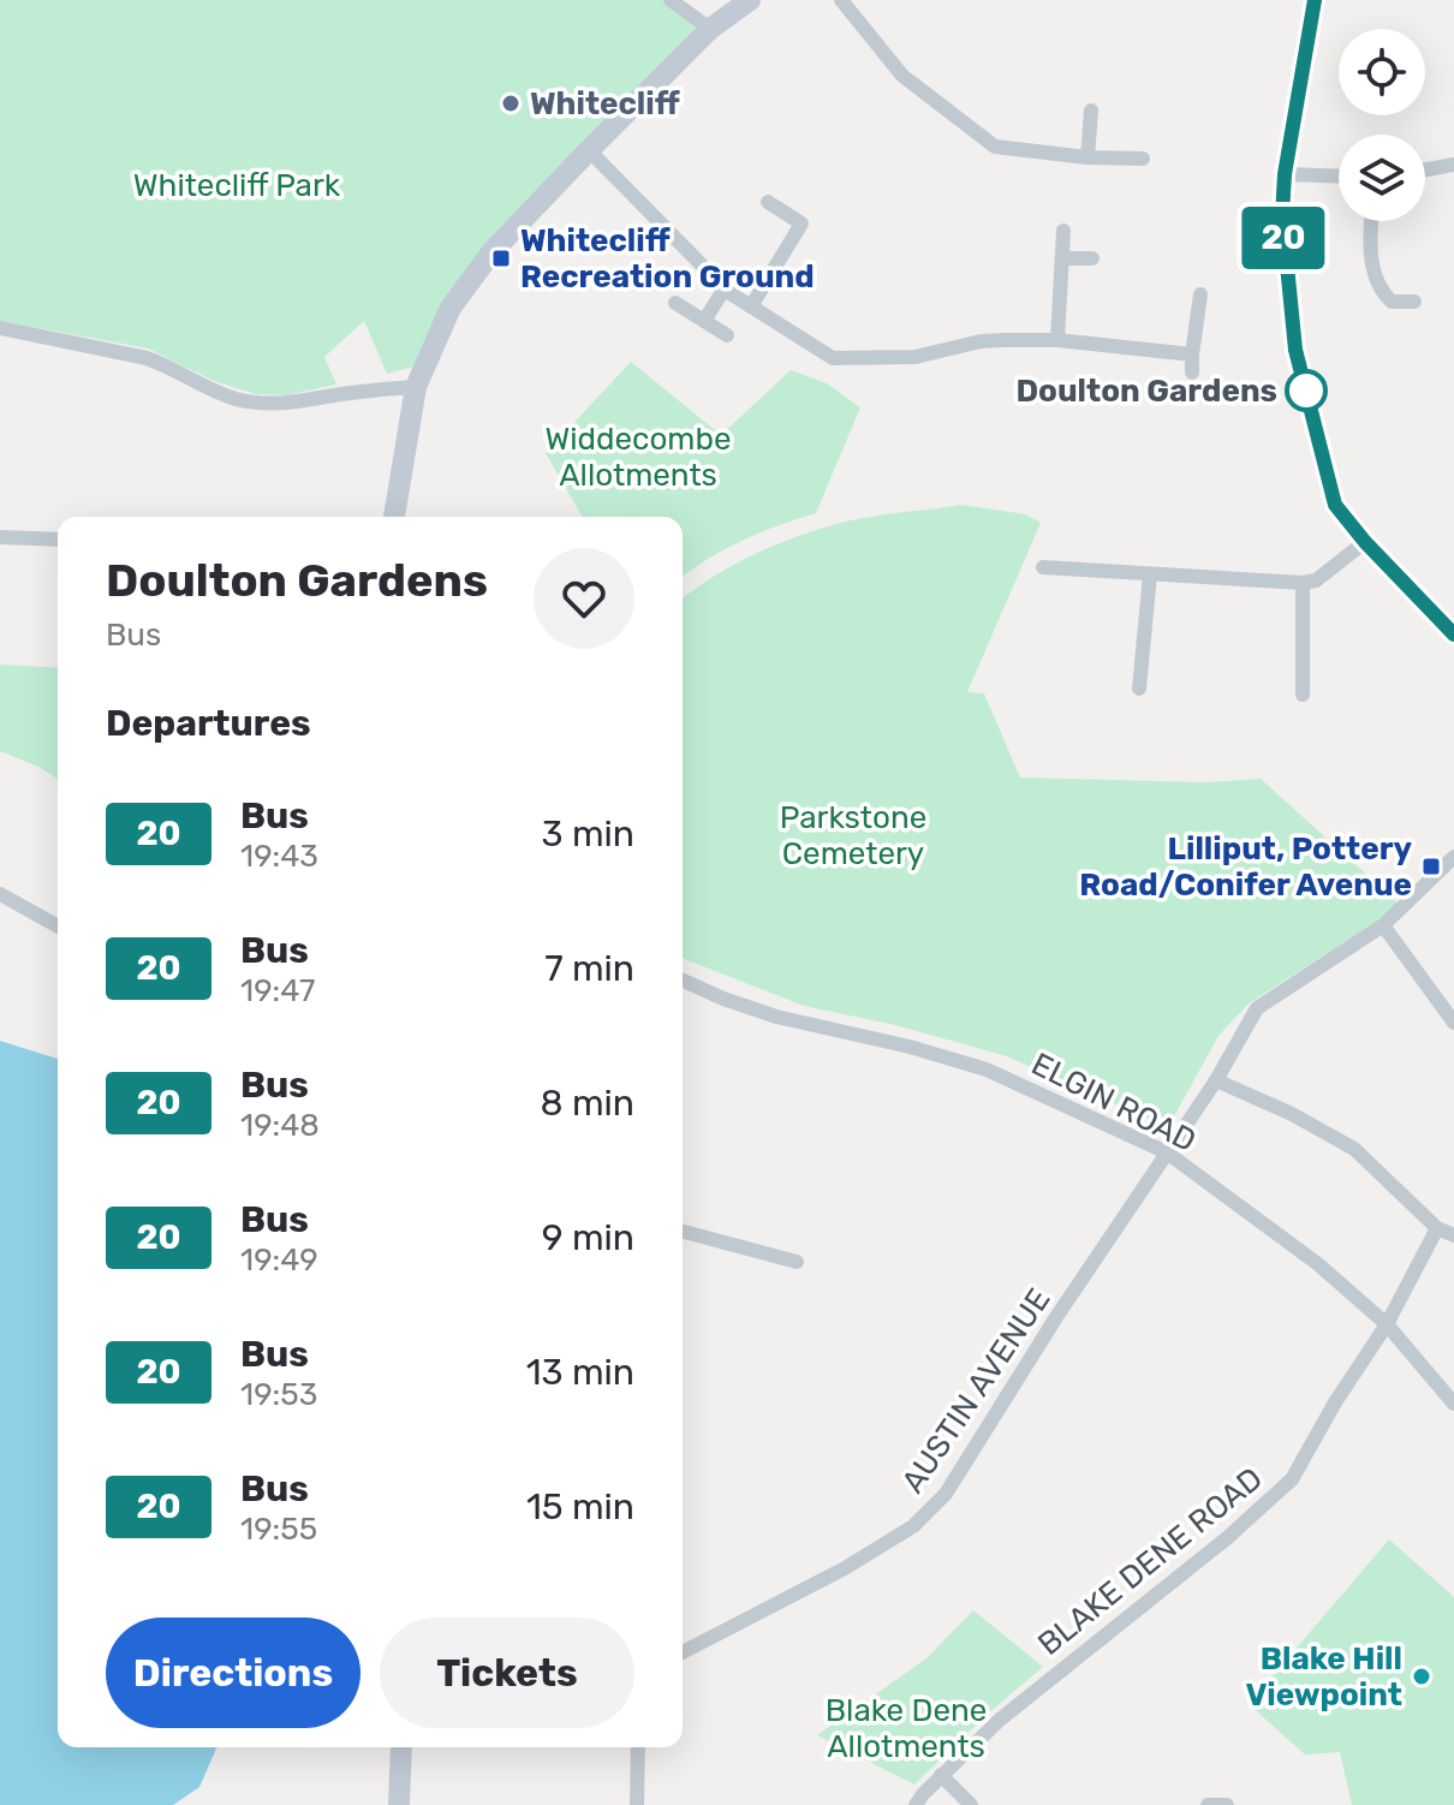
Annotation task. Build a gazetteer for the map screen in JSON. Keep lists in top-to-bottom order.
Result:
{
  "streets": {
    "street": ["ELGIN ROAD", "AUSTIN AVENUE", "BLAKE DENE ROAD"]
  },
  "crossings": [
    ["ELGIN ROAD", "AUSTIN AVENUE"],
    ["ELGIN ROAD", "BLAKE DENE ROAD"]
  ],
  "parks": [
    "Whitecliff Park",
    "Widdecombe Allotments",
    "Parkstone Cemetery",
    "Blake Dene Allotments"
  ],
  "places": {
    "other": ["Whitecliff", "Doulton Gardens", "Blake Hill Viewpoint"],
    "transit": ["Whitecliff Recreation Ground", "Lilliput, Pottery Road/Conifer Avenue"]
  },
  "lines": ["bus line 20"],
  "page": {
    "on_map": "20",
    "heading": [
      ["Doulton Gardens", "Bus"],
      "Departures"
    ],
    "list": [
      {
        "mark": "20",
        "name": "Bus",
        "note": "19:43",
        "value": "3 min"
      },
      {
        "mark": "20",
        "name": "Bus",
        "note": "19:47",
        "value": "7 min"
      },
      {
        "mark": "20",
        "name": "Bus",
        "note": "19:48",
        "value": "8 min"
      },
      {
        "mark": "20",
        "name": "Bus",
        "note": "19:49",
        "value": "9 min"
      },
      {
        "mark": "20",
        "name": "Bus",
        "note": "19:53",
        "value": "13 min"
      },
      {
        "mark": "20",
        "name": "Bus",
        "note": "19:55",
        "value": "15 min"
      }
    ],
    "buttons": ["Directions", "Tickets"]
  }
}
